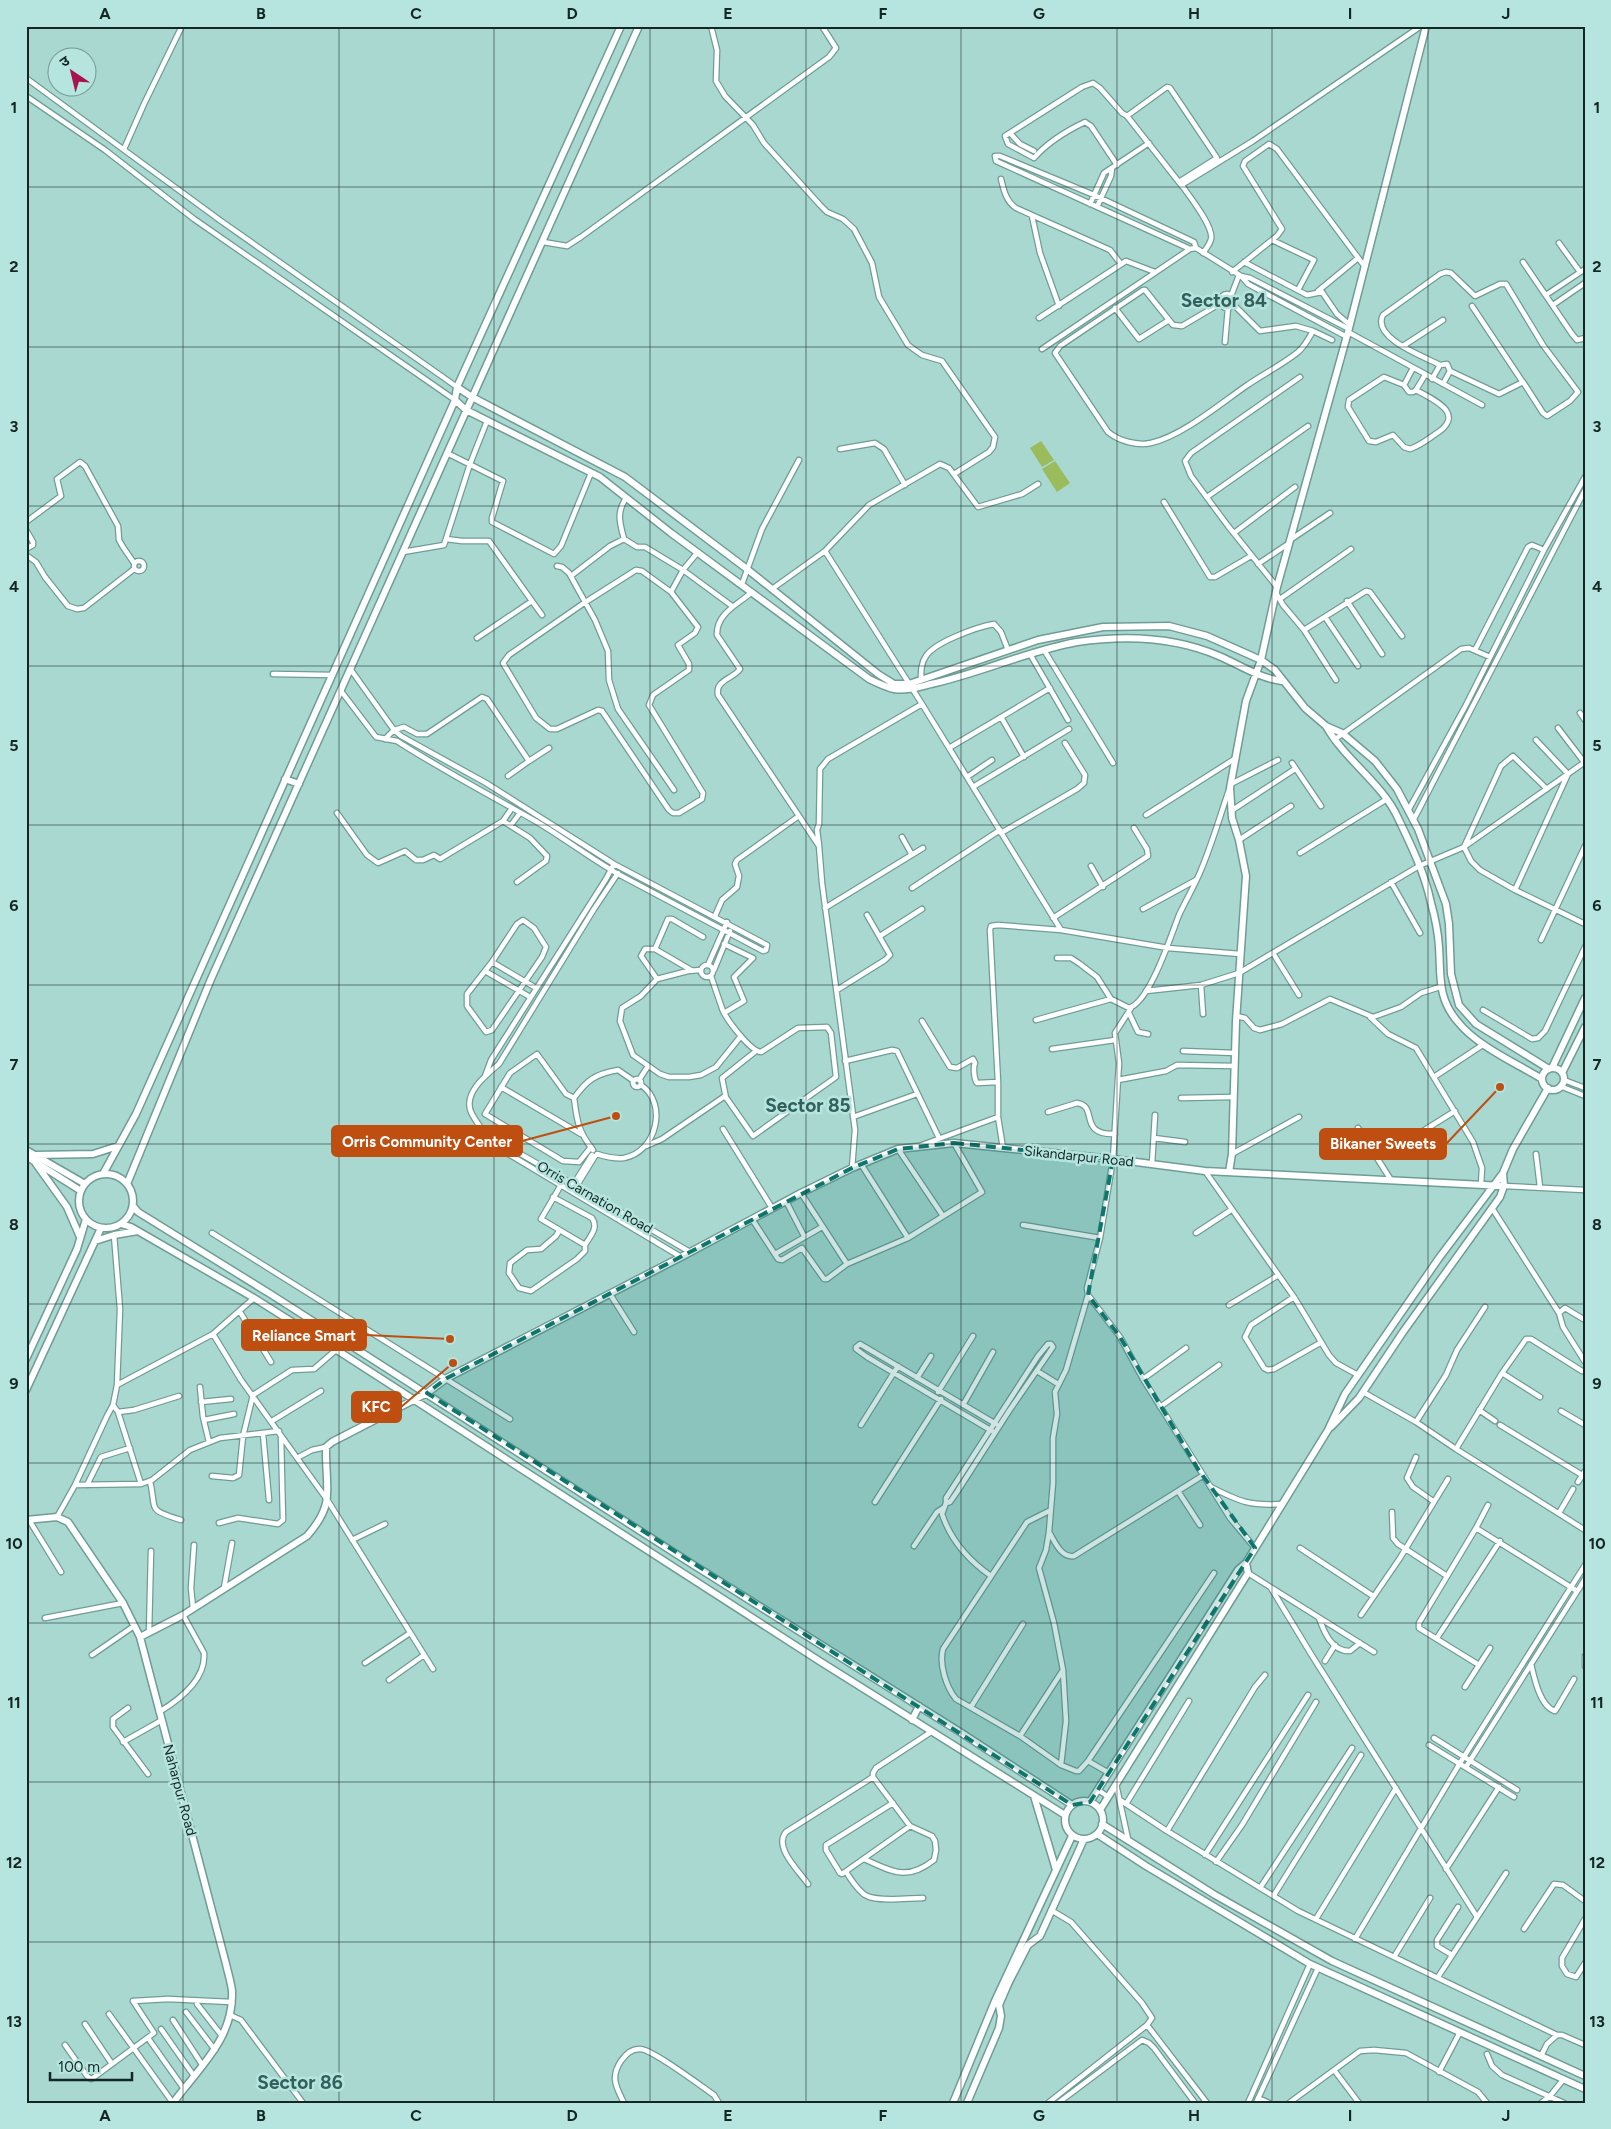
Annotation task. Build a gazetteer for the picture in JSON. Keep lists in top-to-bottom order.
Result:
{
  "streets": {
    "street": ["Sikandarpur Road", "Orris Carnation Road", "Naharpur Road"]
  },
  "crossings": [
    ["Sikandarpur Road", "Orris Carnation Road"]
  ],
  "districts": ["Sector 84", "Sector 85", "Sector 86"],
  "places": [
    "Bikaner Sweets",
    "Orris Community Center",
    "Reliance Smart",
    "KFC"
  ],
  "scale_bar": "100 m",
  "north": "top left",
  "grid": {
    "columns": [
      "A",
      "B",
      "C",
      "D",
      "E",
      "F",
      "G",
      "H",
      "I",
      "J"
    ],
    "rows": [
      "1",
      "2",
      "3",
      "4",
      "5",
      "6",
      "7",
      "8",
      "9",
      "10",
      "11",
      "12",
      "13"
    ]
  }
}
